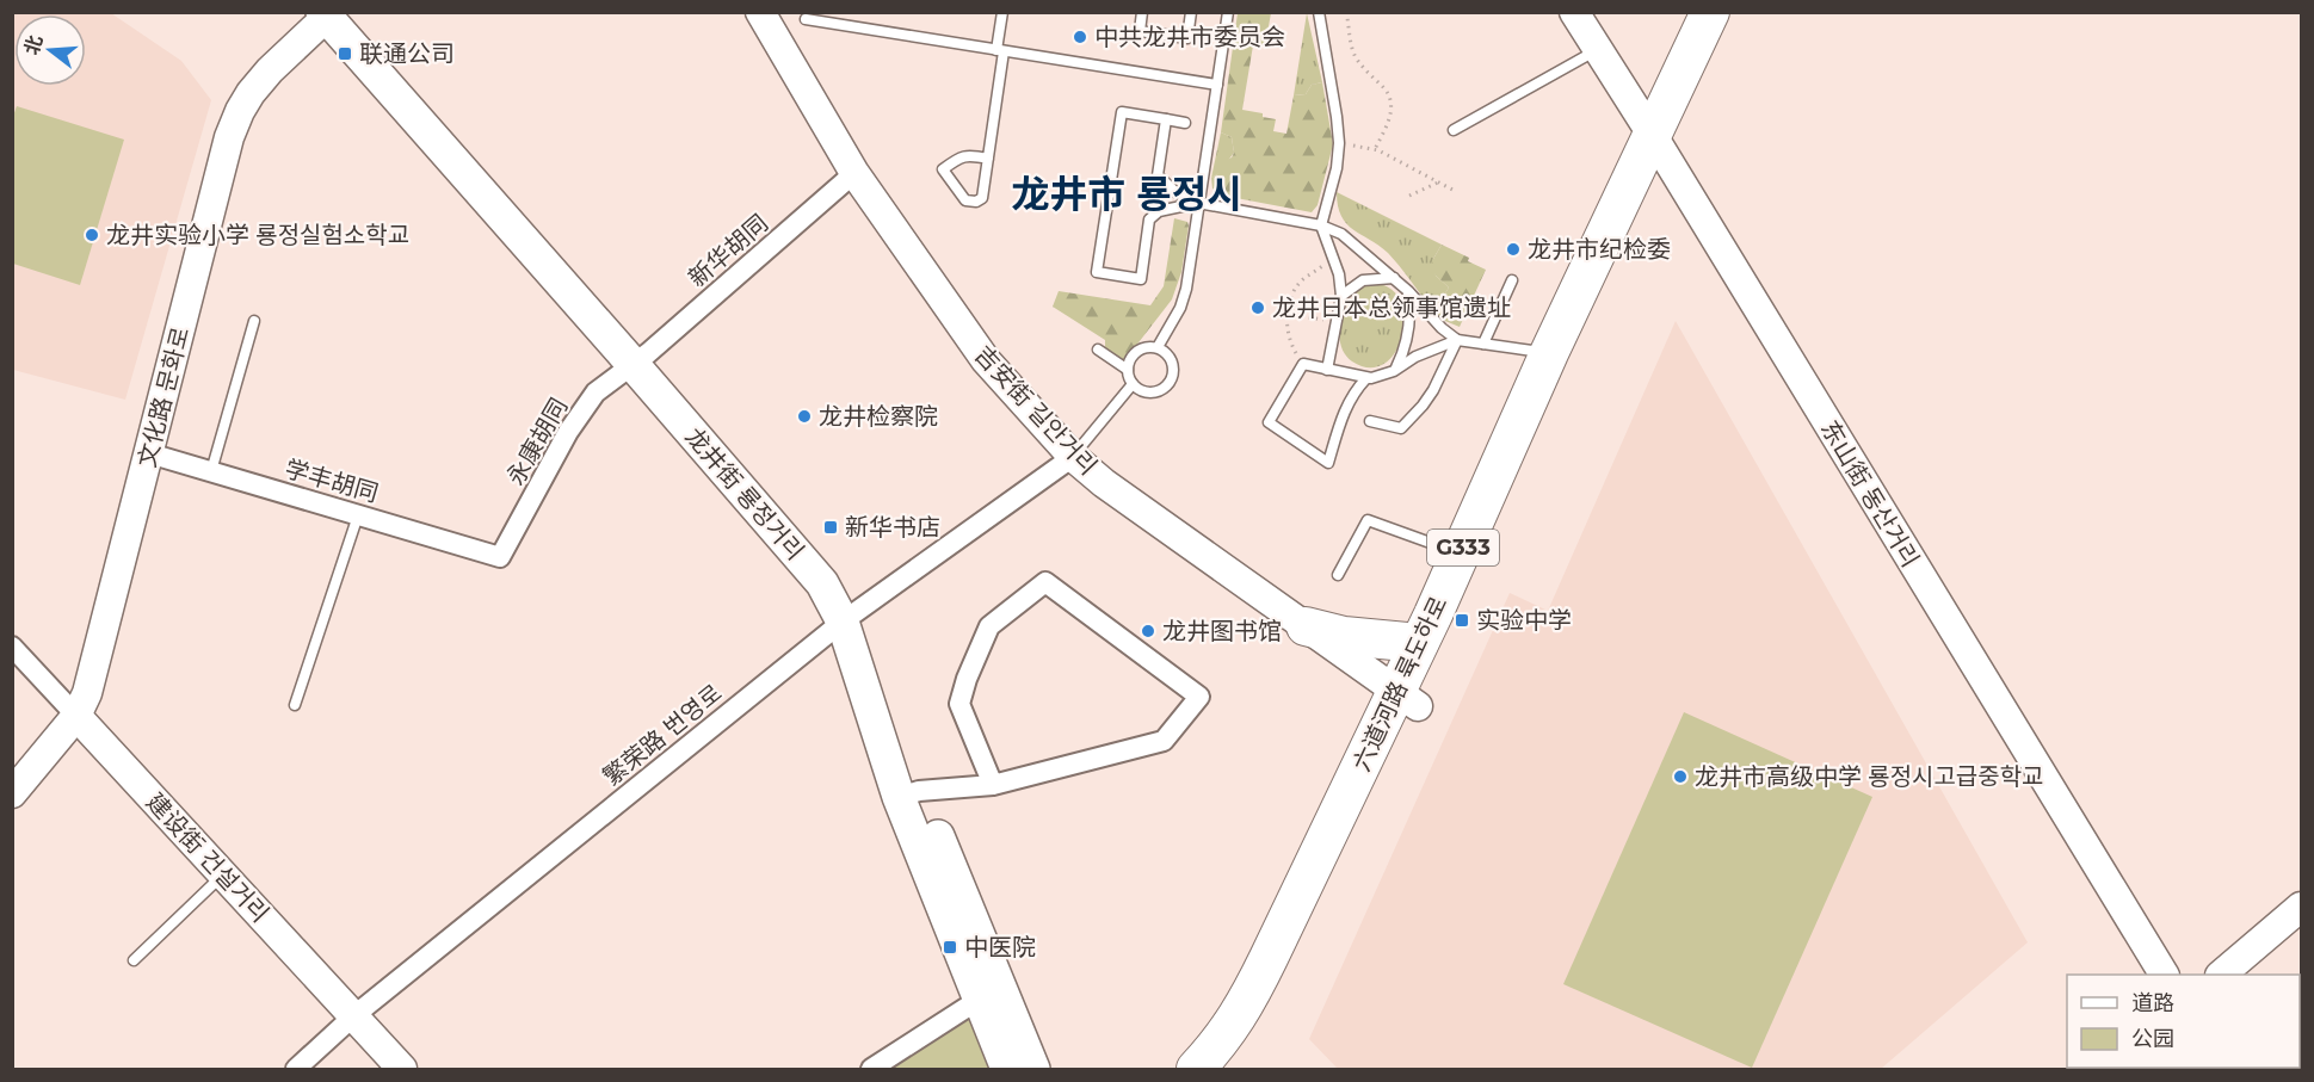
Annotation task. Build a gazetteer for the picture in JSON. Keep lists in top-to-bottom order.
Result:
{
  "streets": {
    "highway": ["G333", "六道河路 륙도하로"],
    "main road": ["龙井街 룡정거리"],
    "street": [
      "新华胡同",
      "文化路 문화로",
      "吉安街 길안거리",
      "永康胡同",
      "学丰胡同",
      "东山街 동산거리",
      "繁荣路 번영로",
      "建设街 건설거리"
    ]
  },
  "crossings": [
    ["新华胡同", "吉安街 길안거리"],
    ["新华胡同", "永康胡同"],
    ["新华胡同", "龙井街 룡정거리"],
    ["文化路 문화로", "学丰胡同"],
    ["文化路 문화로", "龙井街 룡정거리"],
    ["文化路 문화로", "建设街 건설거리"],
    ["吉安街 길안거리", "六道河路 륙도하로"],
    ["吉安街 길안거리", "繁荣路 번영로"],
    ["永康胡同", "学丰胡同"],
    ["永康胡同", "龙井街 룡정거리"],
    ["龙井街 룡정거리", "繁荣路 번영로"],
    ["东山街 동산거리", "六道河路 륙도하로"],
    ["繁荣路 번영로", "建设街 건설거리"]
  ],
  "districts": ["龙井市 룡정시"],
  "places": {
    "other": [
      "中共龙井市委员会",
      "龙井实验小学 룡정실험소학교",
      "龙井市纪检委",
      "龙井日本总领事馆遗址",
      "龙井检察院",
      "龙井图书馆",
      "龙井市高级中学 룡정시고급중학교"
    ],
    "transit": [
      "联通公司",
      "新华书店",
      "实验中学",
      "中医院"
    ]
  },
  "legend": ["道路", "公园"],
  "north": "left"
}
